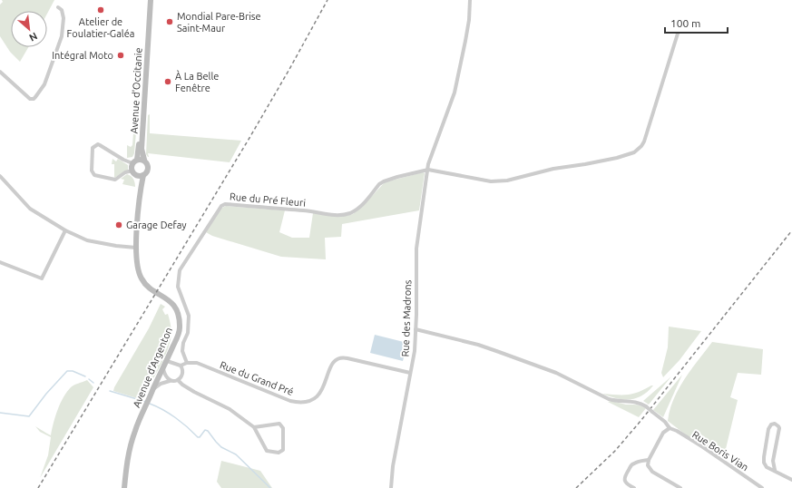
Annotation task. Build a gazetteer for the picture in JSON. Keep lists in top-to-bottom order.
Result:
{
  "streets": {
    "main road": ["Avenue d'Occitanie", "Avenue d'Argenton"],
    "street": [
      "Rue du Pré Fleuri",
      "Rue des Madrons",
      "Rue du Grand Pré",
      "Rue Boris Vian"
    ]
  },
  "crossings": [
    ["Avenue d'Occitanie", "Avenue d'Argenton"],
    ["Rue du Pré Fleuri", "Rue des Madrons"],
    ["Rue du Pré Fleuri", "Rue du Grand Pré"],
    ["Rue des Madrons", "Rue du Grand Pré"],
    ["Rue des Madrons", "Rue Boris Vian"]
  ],
  "places": [
    "Atelier de Foulatier-Galéa",
    "Mondial Pare-Brise Saint-Maur",
    "Intégral Moto",
    "À La Belle Fenêtre",
    "Garage Defay"
  ],
  "scale_bar": "100 m",
  "north": "bottom right"
}
